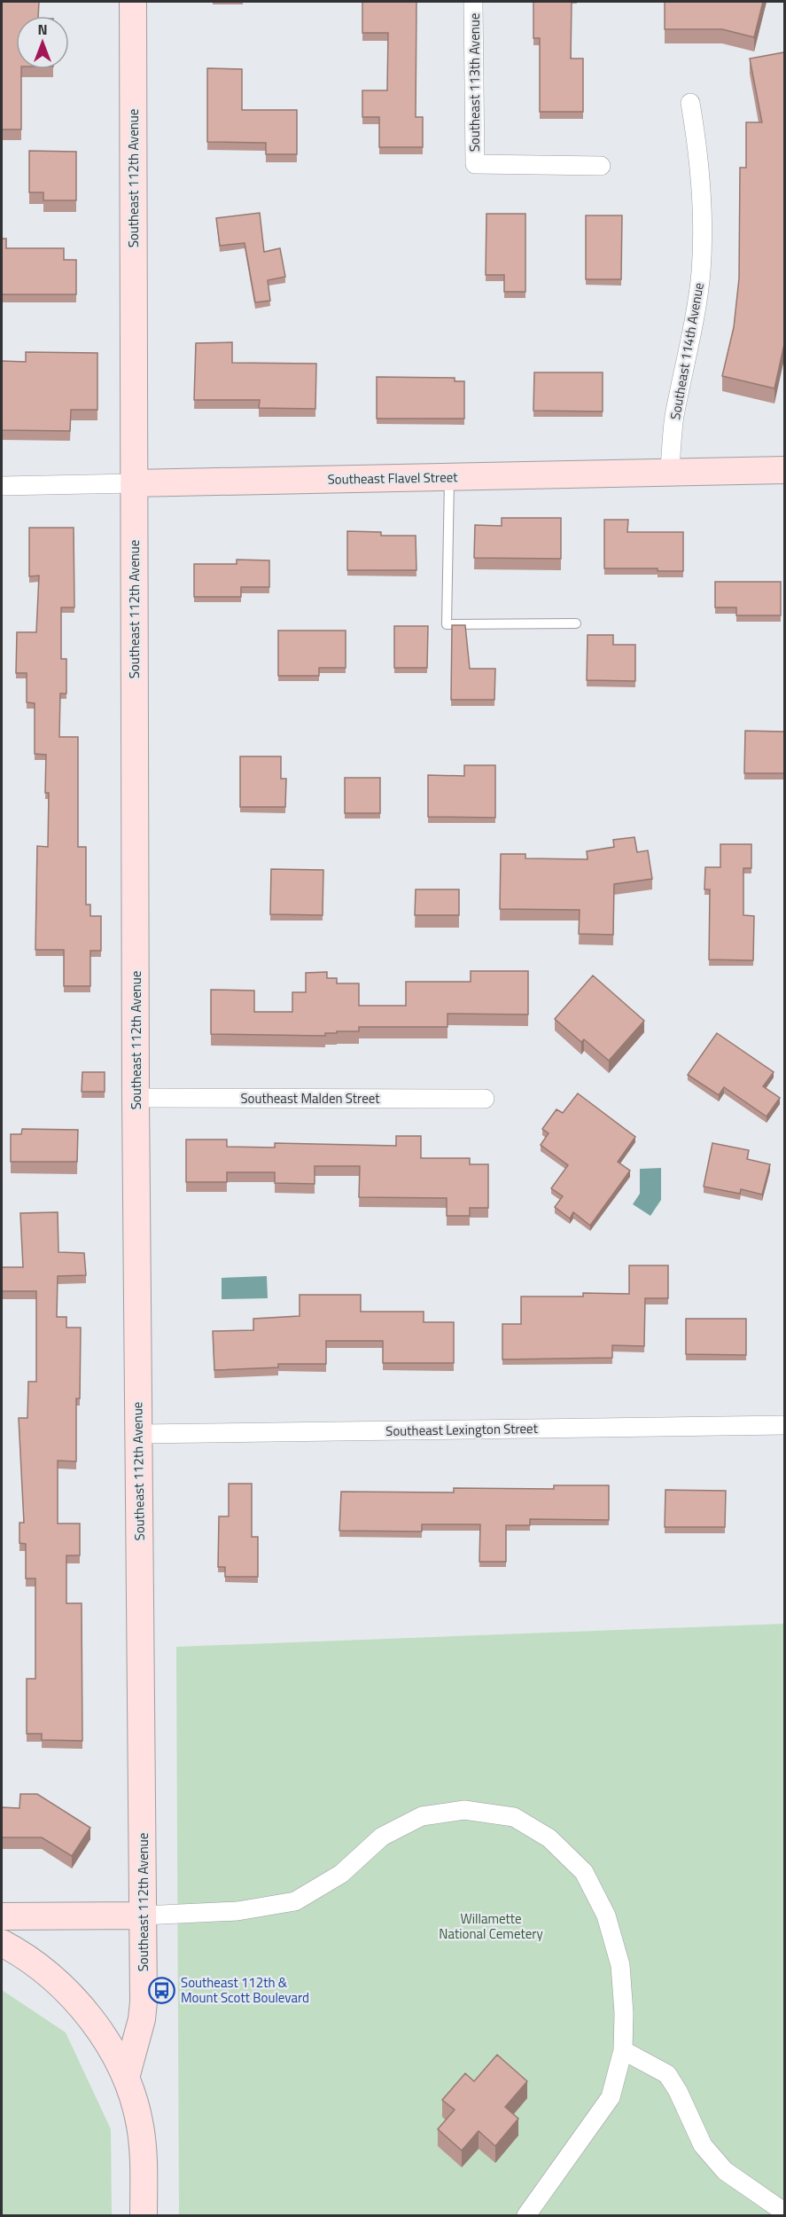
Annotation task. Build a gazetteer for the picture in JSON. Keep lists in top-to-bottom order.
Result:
{
  "streets": {
    "main road": ["Southeast 112th Avenue", "Southeast Flavel Street"],
    "street": [
      "Southeast 113th Avenue",
      "Southeast 114th Avenue",
      "Southeast Malden Street",
      "Southeast Lexington Street"
    ]
  },
  "crossings": [
    ["Southeast 112th Avenue", "Southeast Flavel Street"],
    ["Southeast 112th Avenue", "Southeast Malden Street"],
    ["Southeast 112th Avenue", "Southeast Lexington Street"],
    ["Southeast 114th Avenue", "Southeast Flavel Street"]
  ],
  "parks": ["Willamette National Cemetery"],
  "places": {
    "bus stop": ["Southeast 112th & Mount Scott Boulevard"]
  },
  "north": "top"
}
